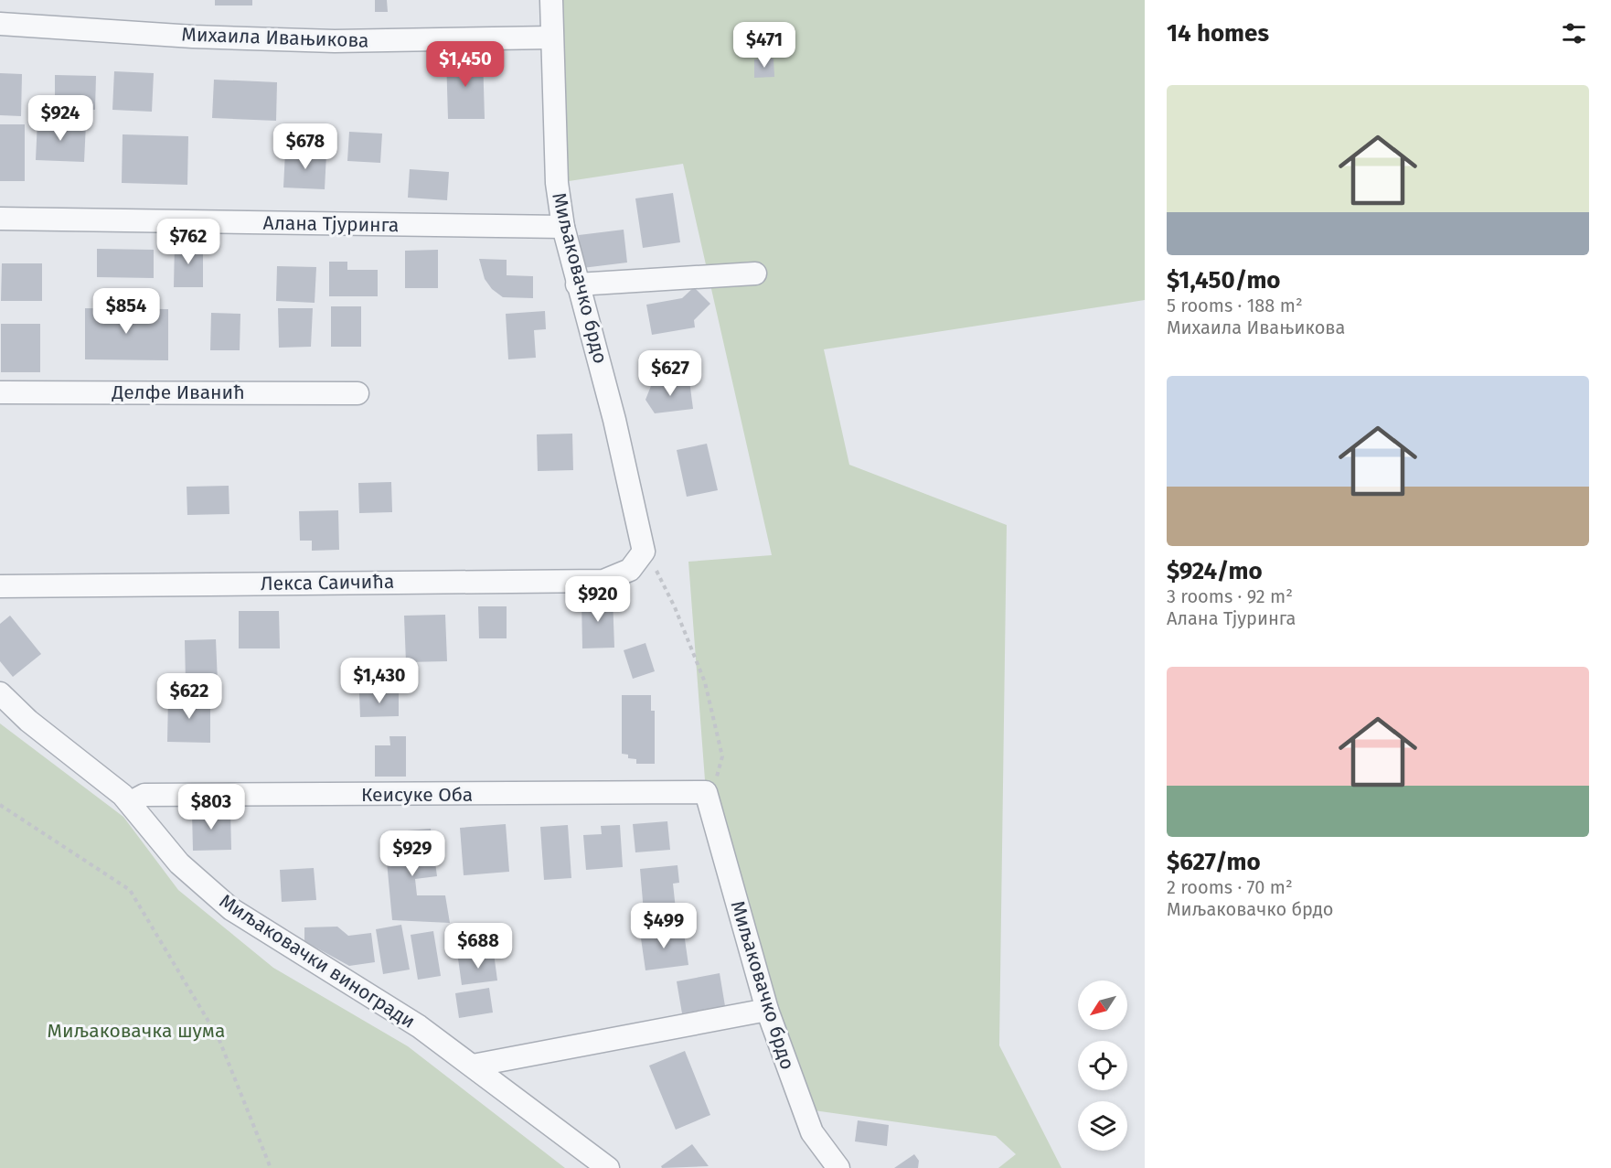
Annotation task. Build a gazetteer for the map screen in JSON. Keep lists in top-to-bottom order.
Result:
{
  "streets": {
    "street": [
      "Михаила Ивањикова",
      "Алана Тјуринга",
      "Миљаковачко брдо",
      "Делфе Иванић",
      "Лекса Саичића",
      "Кеисуке Оба",
      "Миљаковачки виногради"
    ]
  },
  "crossings": [
    ["Михаила Ивањикова", "Миљаковачко брдо"],
    ["Алана Тјуринга", "Миљаковачко брдо"],
    ["Миљаковачко брдо", "Лекса Саичића"],
    ["Миљаковачко брдо", "Кеисуке Оба"],
    ["Кеисуке Оба", "Миљаковачки виногради"]
  ],
  "parks": ["Миљаковачка шума"],
  "north": "bottom left",
  "page": {
    "heading": "14 homes",
    "price": [
      "$471",
      "$1,450",
      "$924",
      "$678",
      "$762",
      "$854",
      "$627",
      "$920",
      "$1,430",
      "$622",
      "$803",
      "$929",
      "$499",
      "$688"
    ],
    "list": [
      {
        "name": "$1,450/mo",
        "note": "5 rooms · 188 m² · Михаила Ивањикова"
      },
      {
        "name": "$924/mo",
        "note": "3 rooms · 92 m² · Алана Тјуринга"
      },
      {
        "name": "$627/mo",
        "note": "2 rooms · 70 m² · Миљаковачко брдо"
      }
    ]
  }
}
